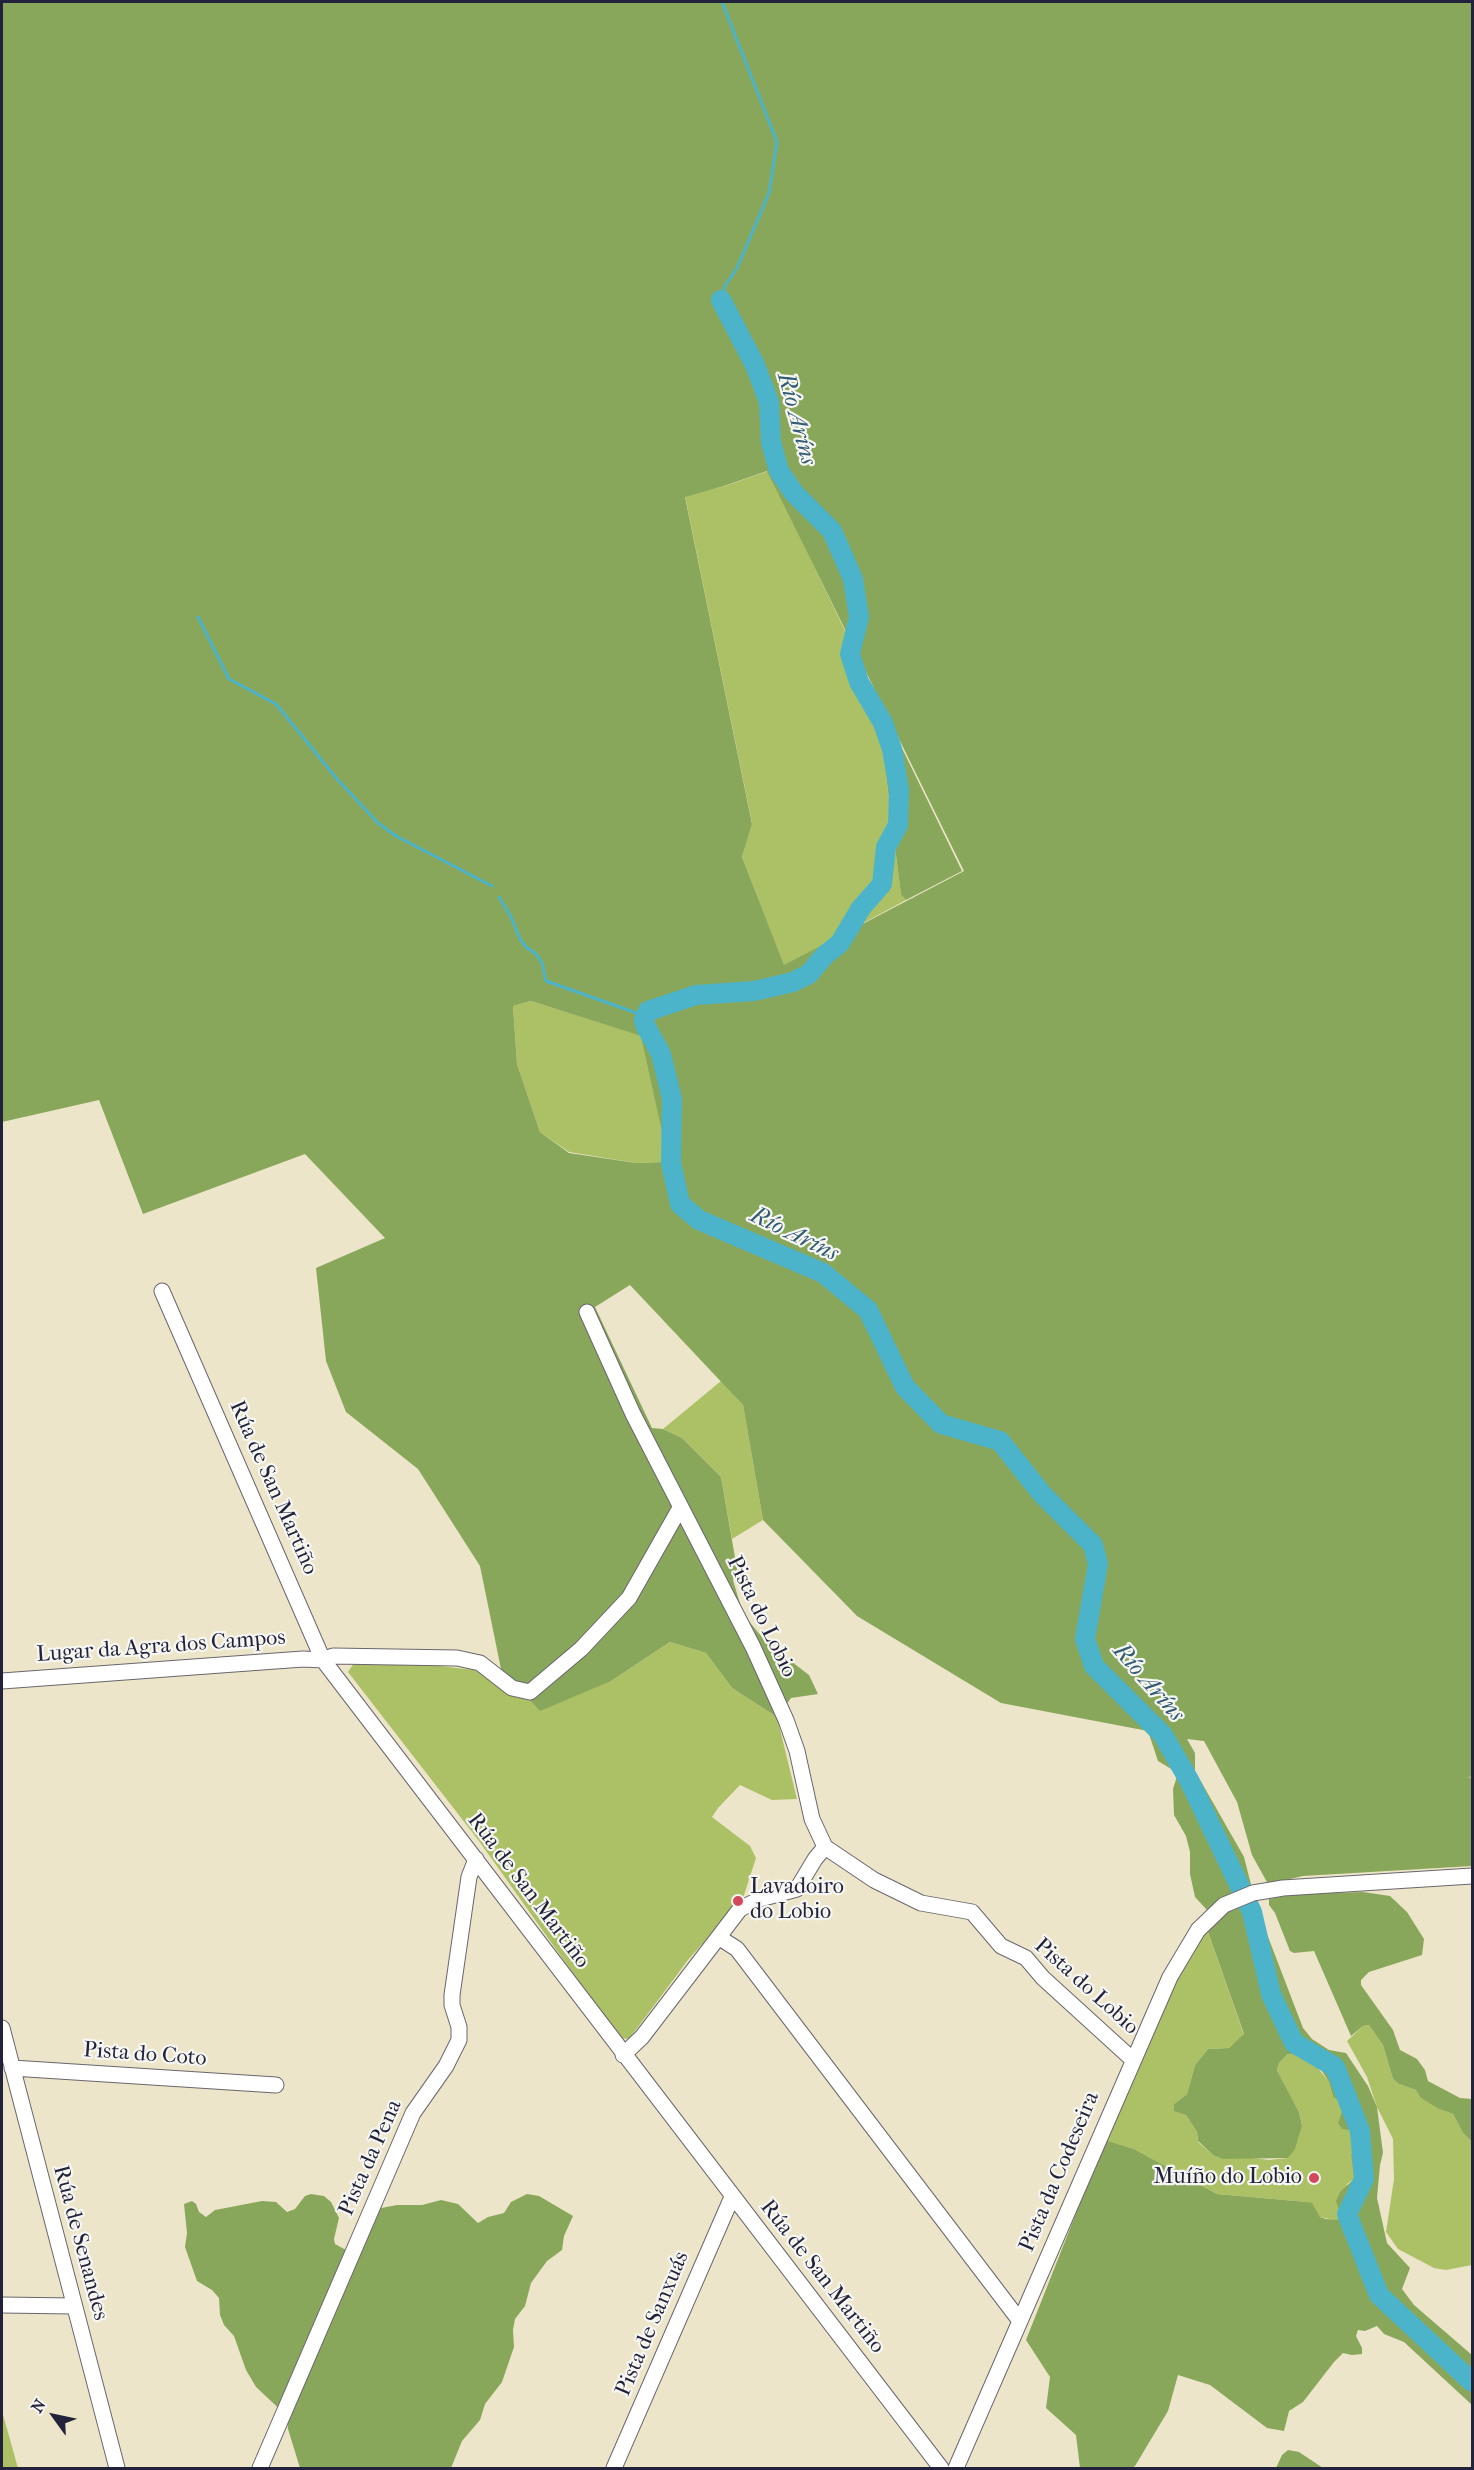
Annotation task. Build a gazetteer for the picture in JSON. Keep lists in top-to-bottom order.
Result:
{
  "streets": {
    "street": [
      "Rúa de San Martiño",
      "Pista do Lobio",
      "Lugar da Agra dos Campos",
      "Pista do Coto",
      "Pista da Pena",
      "Pista da Codeseira",
      "Rúa de Senandes",
      "Pista de Sanxuás"
    ]
  },
  "crossings": [
    ["Rúa de San Martiño", "Lugar da Agra dos Campos"],
    ["Rúa de San Martiño", "Pista da Pena"],
    ["Rúa de San Martiño", "Pista de Sanxuás"],
    ["Pista do Lobio", "Lugar da Agra dos Campos"],
    ["Pista do Lobio", "Pista da Codeseira"],
    ["Pista do Coto", "Rúa de Senandes"]
  ],
  "water": ["Río Aríns"],
  "places": ["Lavadoiro do Lobio", "Muíño do Lobio"],
  "north": "top left"
}
